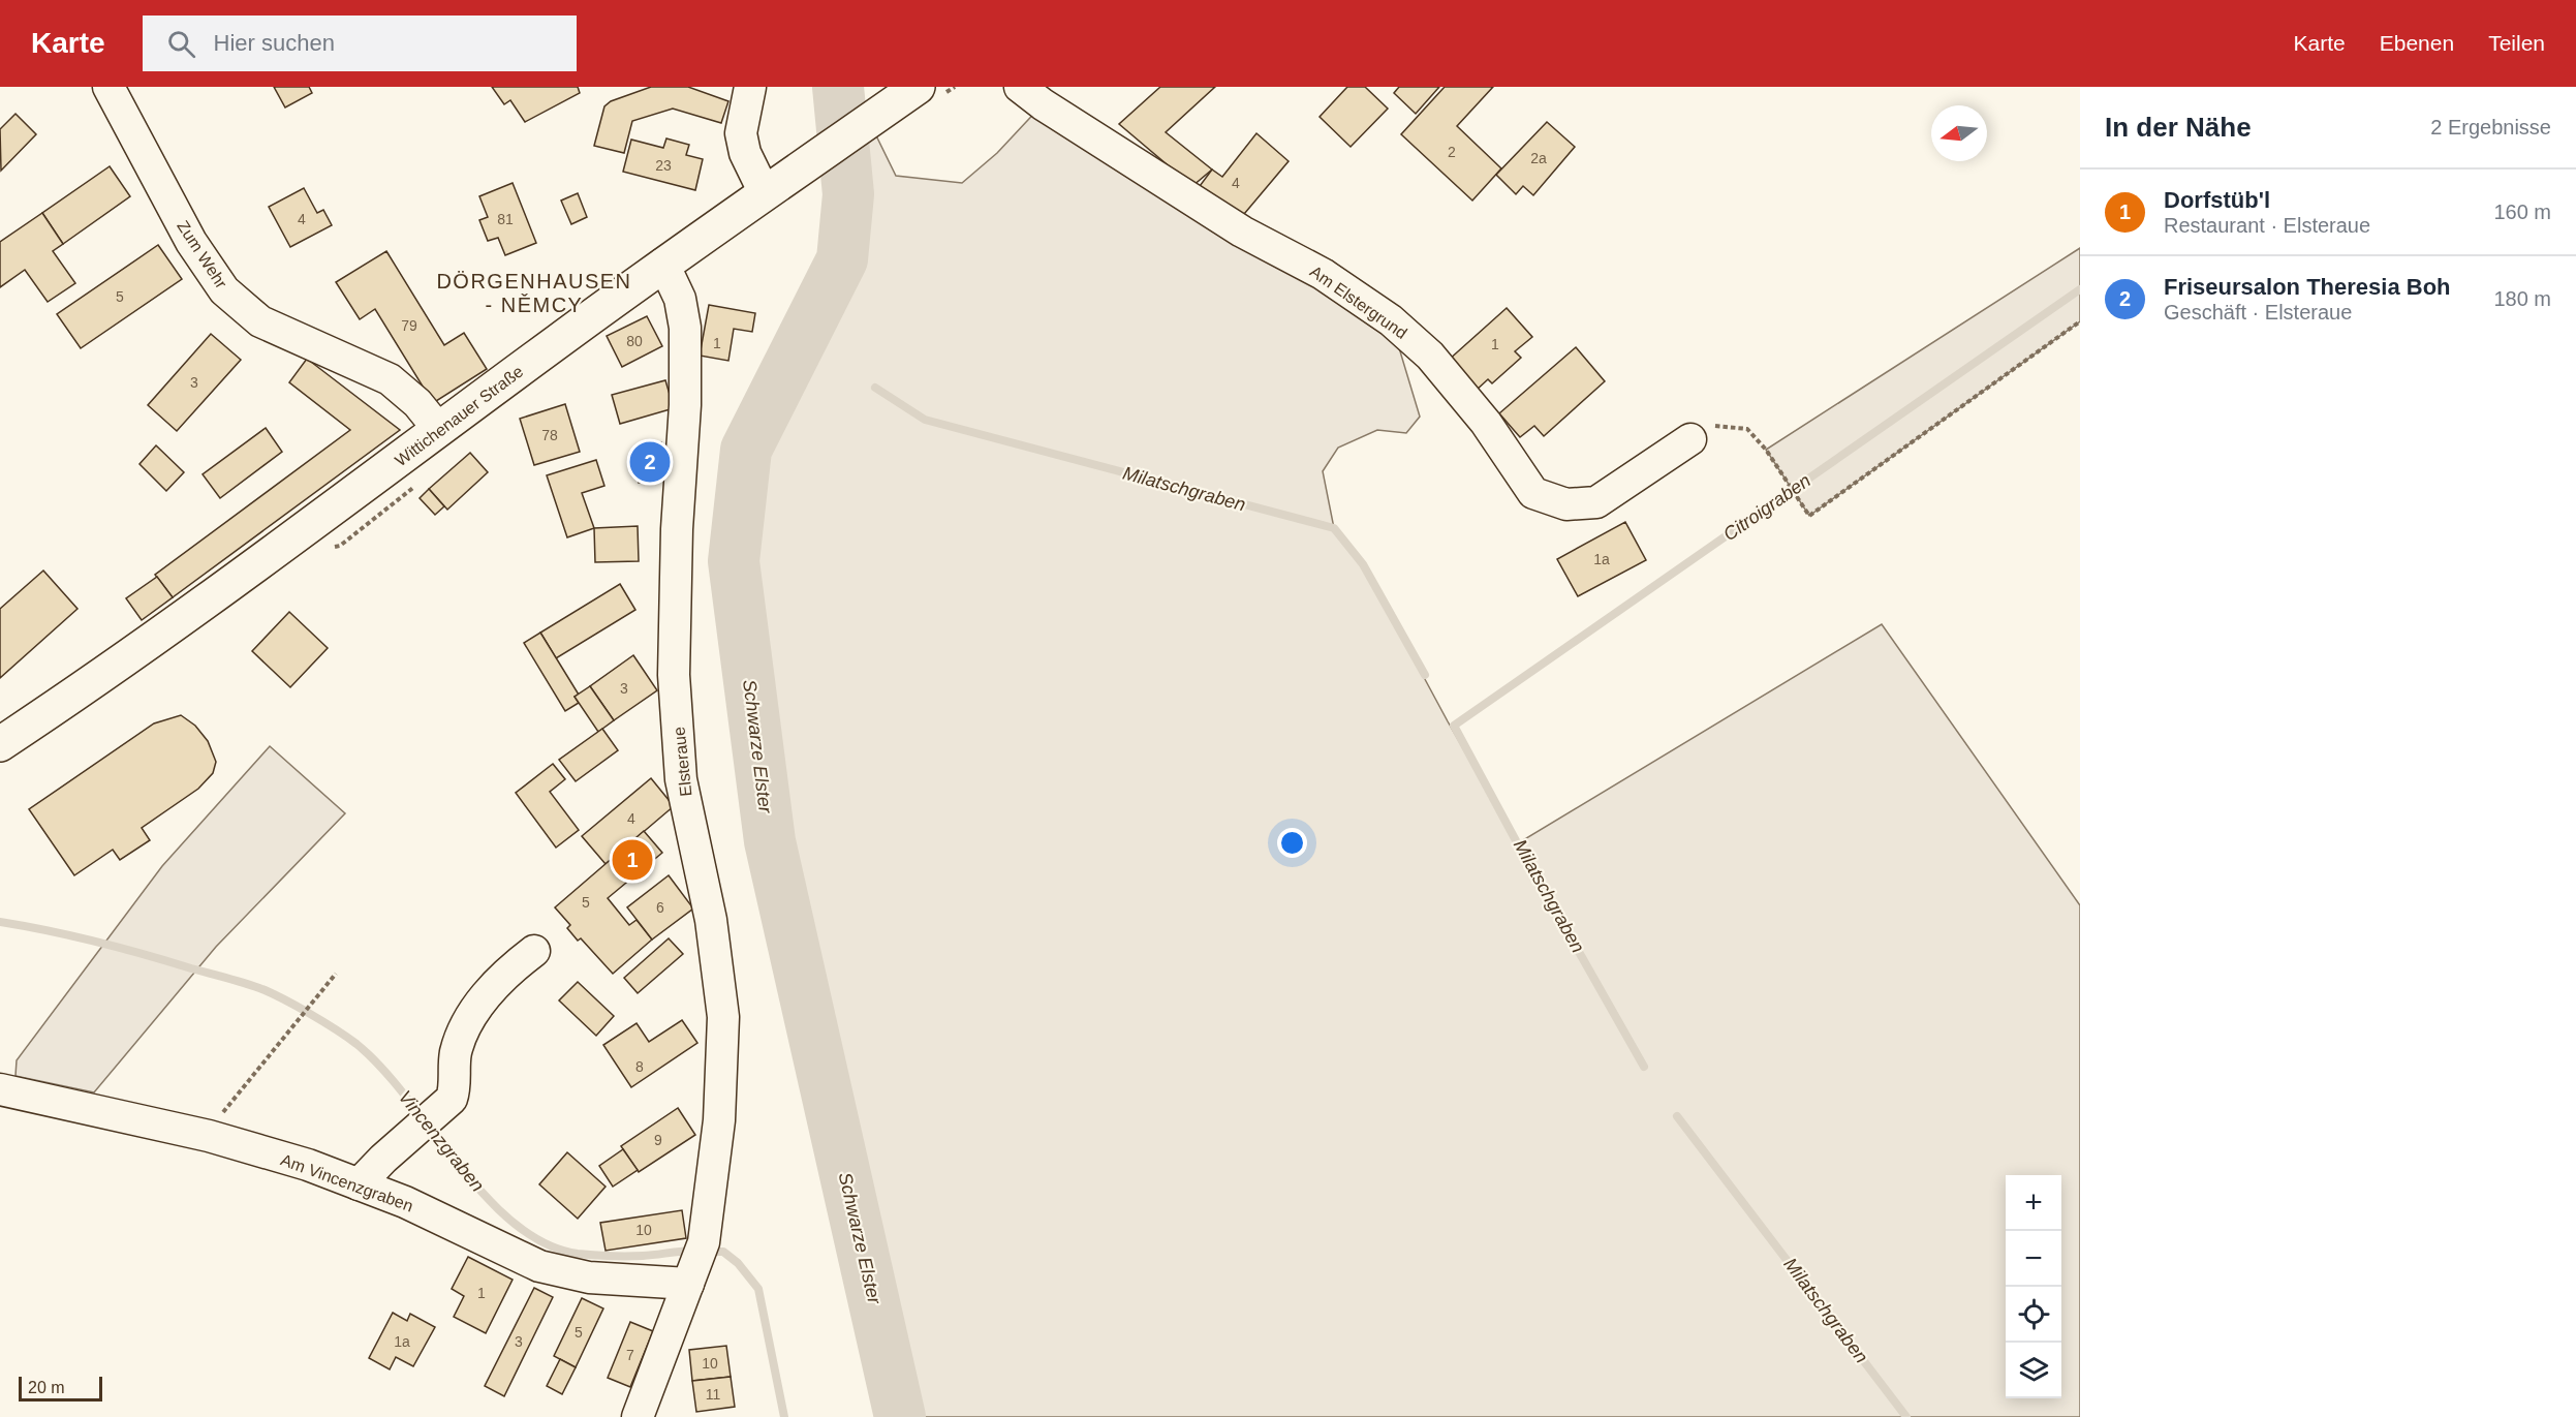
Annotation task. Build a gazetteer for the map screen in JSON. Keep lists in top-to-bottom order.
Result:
{
  "streets": {
    "main road": ["Wittichenauer Straße"],
    "street": [
      "Zum Wehr",
      "Am Elstergrund",
      "Elsteraue",
      "Am Vincenzgraben"
    ]
  },
  "crossings": [
    ["Zum Wehr", "Wittichenauer Straße"],
    ["Wittichenauer Straße", "Elsteraue"],
    ["Elsteraue", "Am Vincenzgraben"]
  ],
  "districts": ["DÖRGENHAUSEN - NĚMCY"],
  "water": [
    "Milatschgraben",
    "Citroigraben",
    "Schwarze Elster",
    "Vincenzgraben"
  ],
  "house_numbers": [
    "2",
    "2a",
    "23",
    "4",
    "4",
    "81",
    "5",
    "79",
    "80",
    "1",
    "1",
    "3",
    "78",
    "1a",
    "3",
    "4",
    "5",
    "6",
    "8",
    "9",
    "10",
    "1",
    "5",
    "1a",
    "3",
    "7",
    "10",
    "11"
  ],
  "scale_bar": "20 m",
  "north": "left",
  "page": {
    "header": "Karte",
    "search": "Hier suchen",
    "nav": ["Karte", "Ebenen", "Teilen"],
    "heading": ["In der Nähe", "2 Ergebnisse"],
    "list": [
      {
        "mark": "1",
        "name": "Dorfstüb'l",
        "note": "Restaurant · Elsteraue",
        "value": "160 m"
      },
      {
        "mark": "2",
        "name": "Friseursalon Theresia Boh",
        "note": "Geschäft · Elsteraue",
        "value": "180 m"
      }
    ],
    "pins": ["2", "1"],
    "map_buttons": ["+", "−"],
    "scale": "20 m"
  }
}
